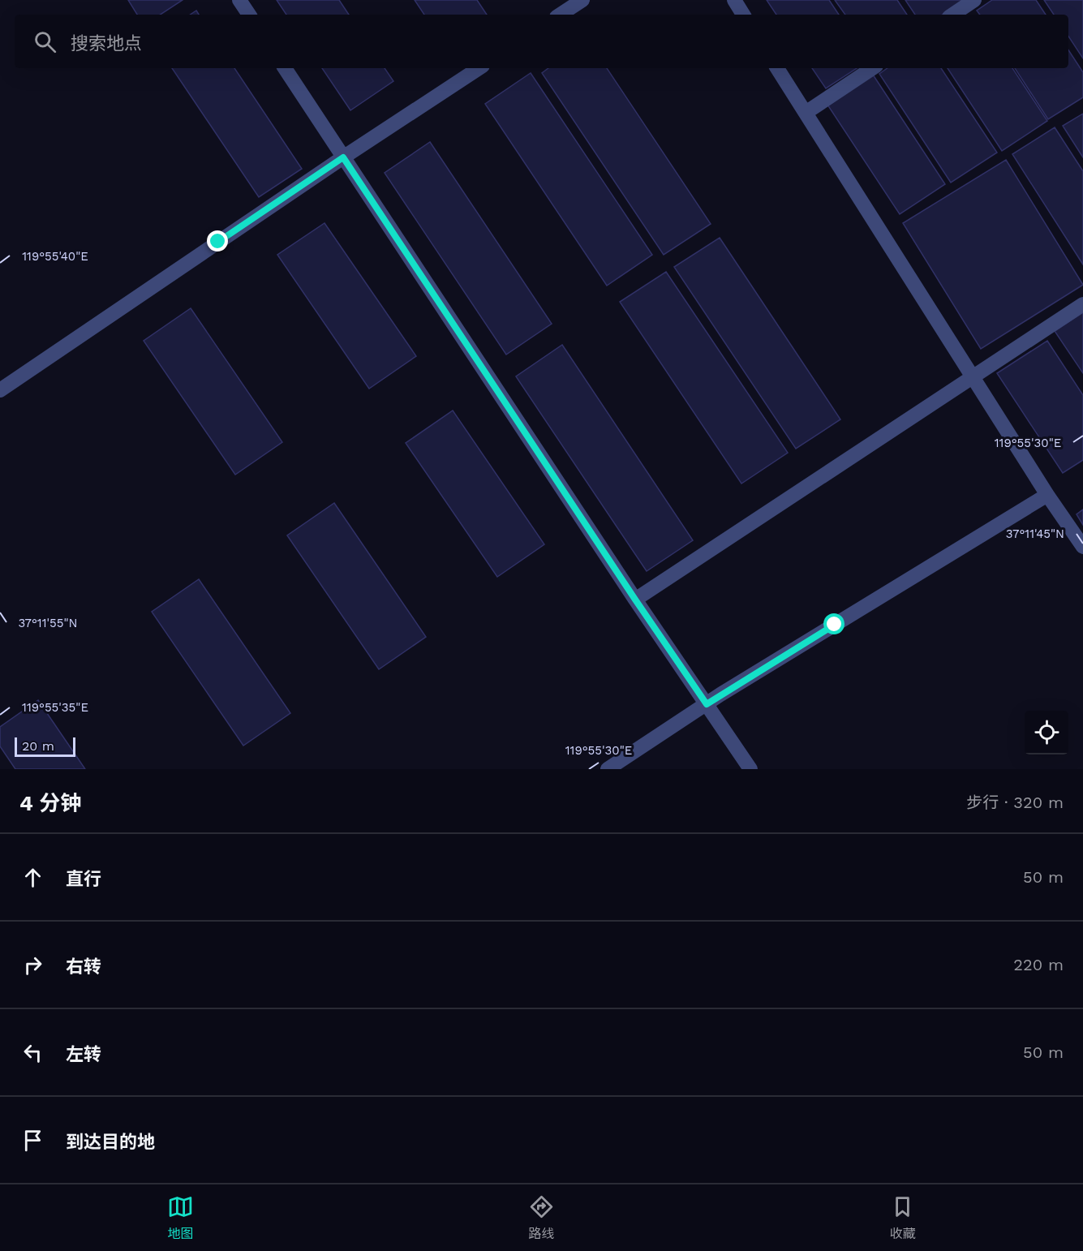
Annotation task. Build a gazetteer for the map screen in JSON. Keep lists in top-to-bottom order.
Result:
{
  "scale_bar": "20 m",
  "page": {
    "search": "搜索地点",
    "scale": "20 m",
    "heading": ["4 分钟", "步行 · 320 m"],
    "list": [
      ["直行", "50 m"],
      ["右转", "220 m"],
      ["左转", "50 m"],
      "到达目的地"
    ],
    "nav": ["地图", "路线", "收藏"]
  },
  "coordinates": [
    "119°55'40\"E",
    "119°55'30\"E",
    "37°11'45\"N",
    "37°11'55\"N",
    "119°55'35\"E"
  ]
}
